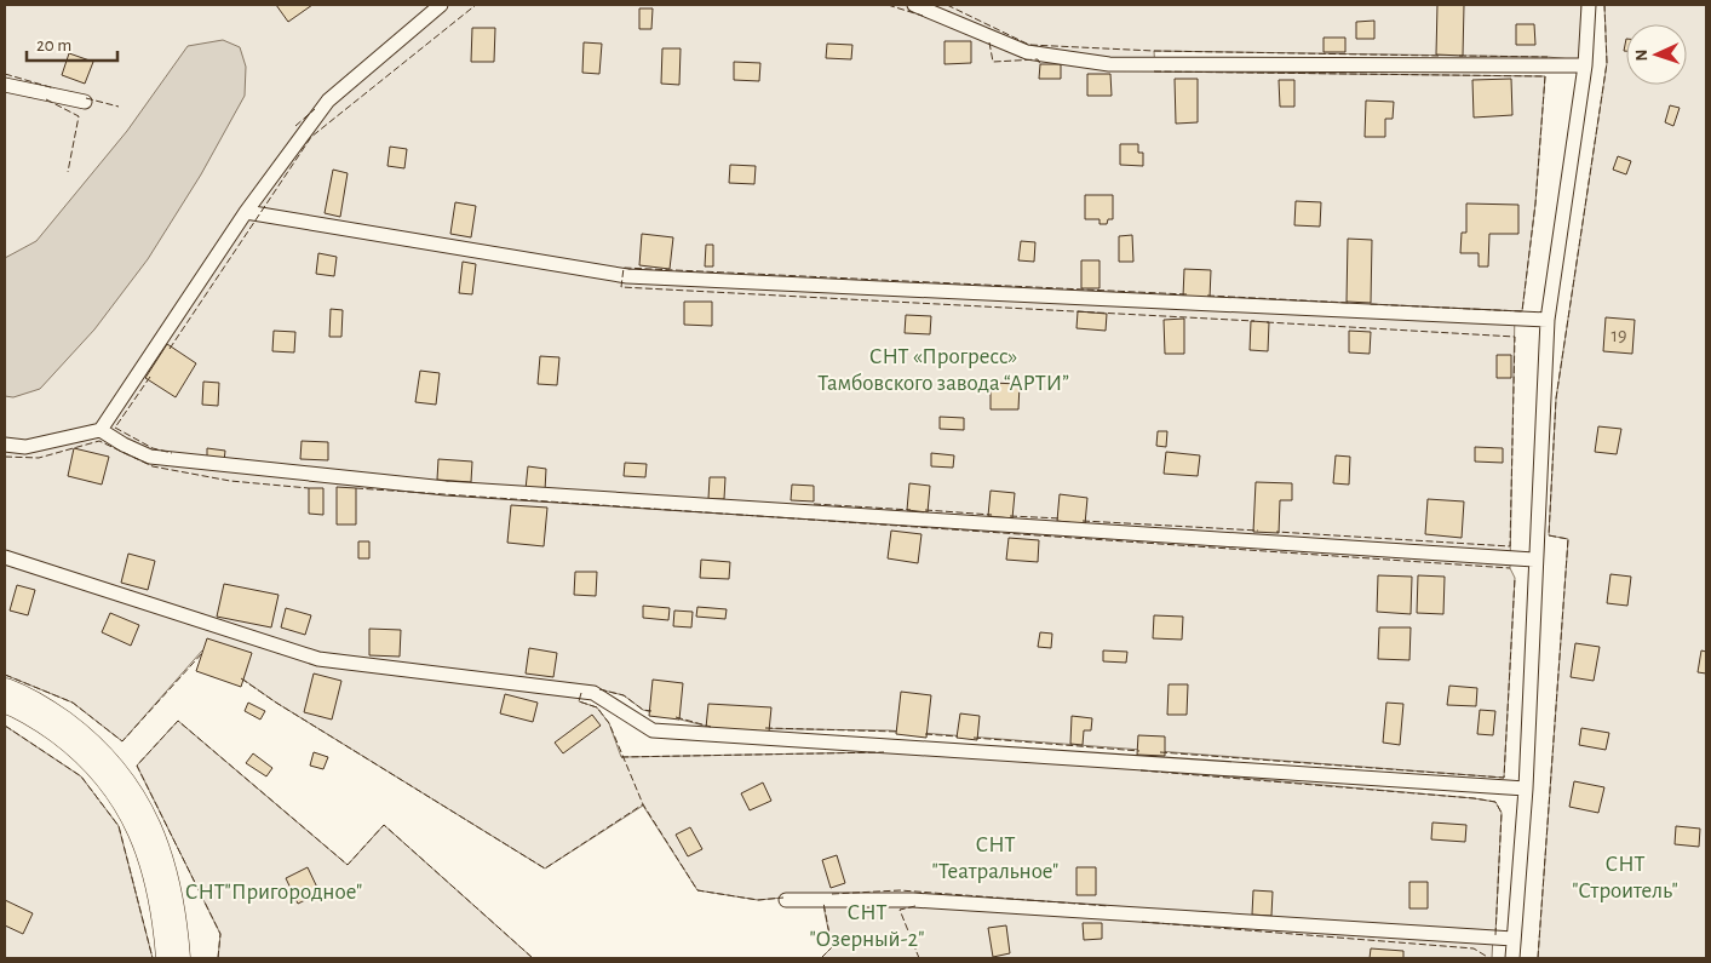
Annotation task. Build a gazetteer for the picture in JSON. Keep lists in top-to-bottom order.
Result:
{
  "parks": [
    "СНТ «Прогресс» Тамбовского завода “АРТИ”",
    "СНТ \"Театральное\"",
    "СНТ \"Строитель\"",
    "СНТ\"Пригородное\"",
    "СНТ \"Озерный-2\""
  ],
  "house_numbers": ["19"],
  "scale_bar": "20 m",
  "north": "left"
}
